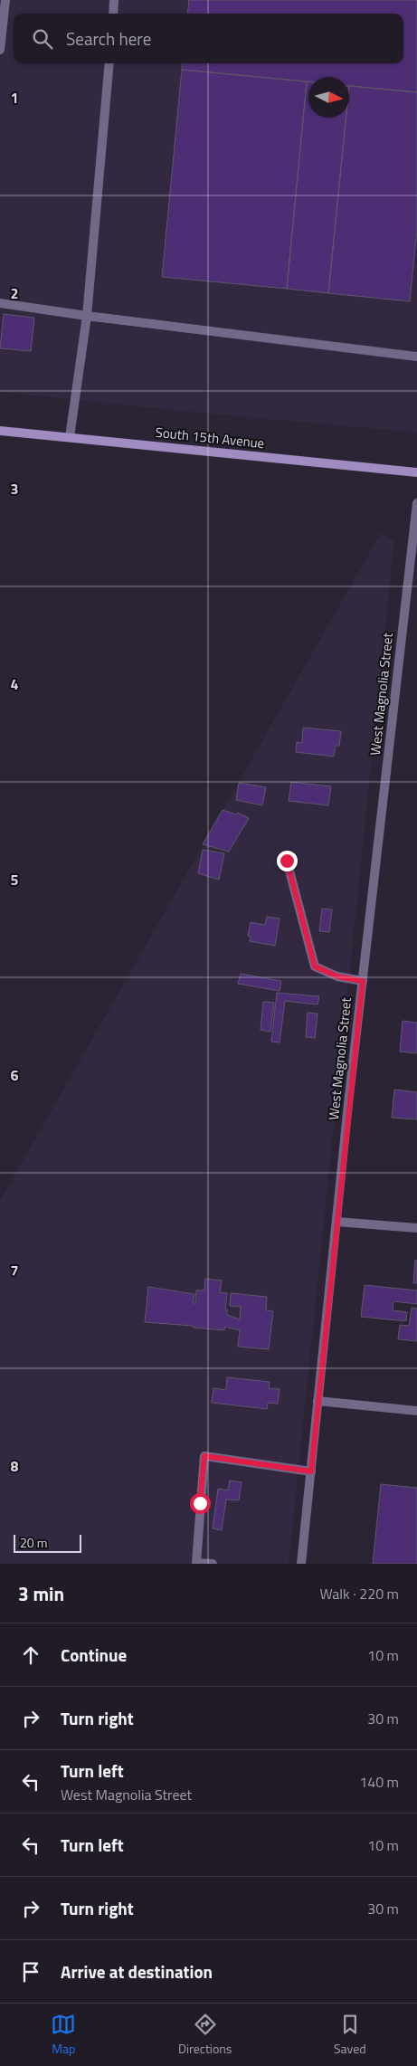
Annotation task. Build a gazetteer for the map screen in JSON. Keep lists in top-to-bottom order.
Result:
{
  "streets": {
    "main road": ["South 15th Avenue"],
    "street": ["West Magnolia Street"]
  },
  "scale_bar": "20 m",
  "north": "right",
  "page": {
    "search": "Search here",
    "scale": "20 m",
    "heading": ["3 min", "Walk · 220 m"],
    "list": [
      ["Continue", "10 m"],
      ["Turn right", "30 m"],
      ["Turn left", "West Magnolia Street", "140 m"],
      ["Turn left", "10 m"],
      ["Turn right", "30 m"],
      "Arrive at destination"
    ],
    "nav": ["Map", "Directions", "Saved"]
  },
  "grid": {
    "rows": [
      "1",
      "2",
      "3",
      "4",
      "5",
      "6",
      "7",
      "8"
    ]
  }
}
